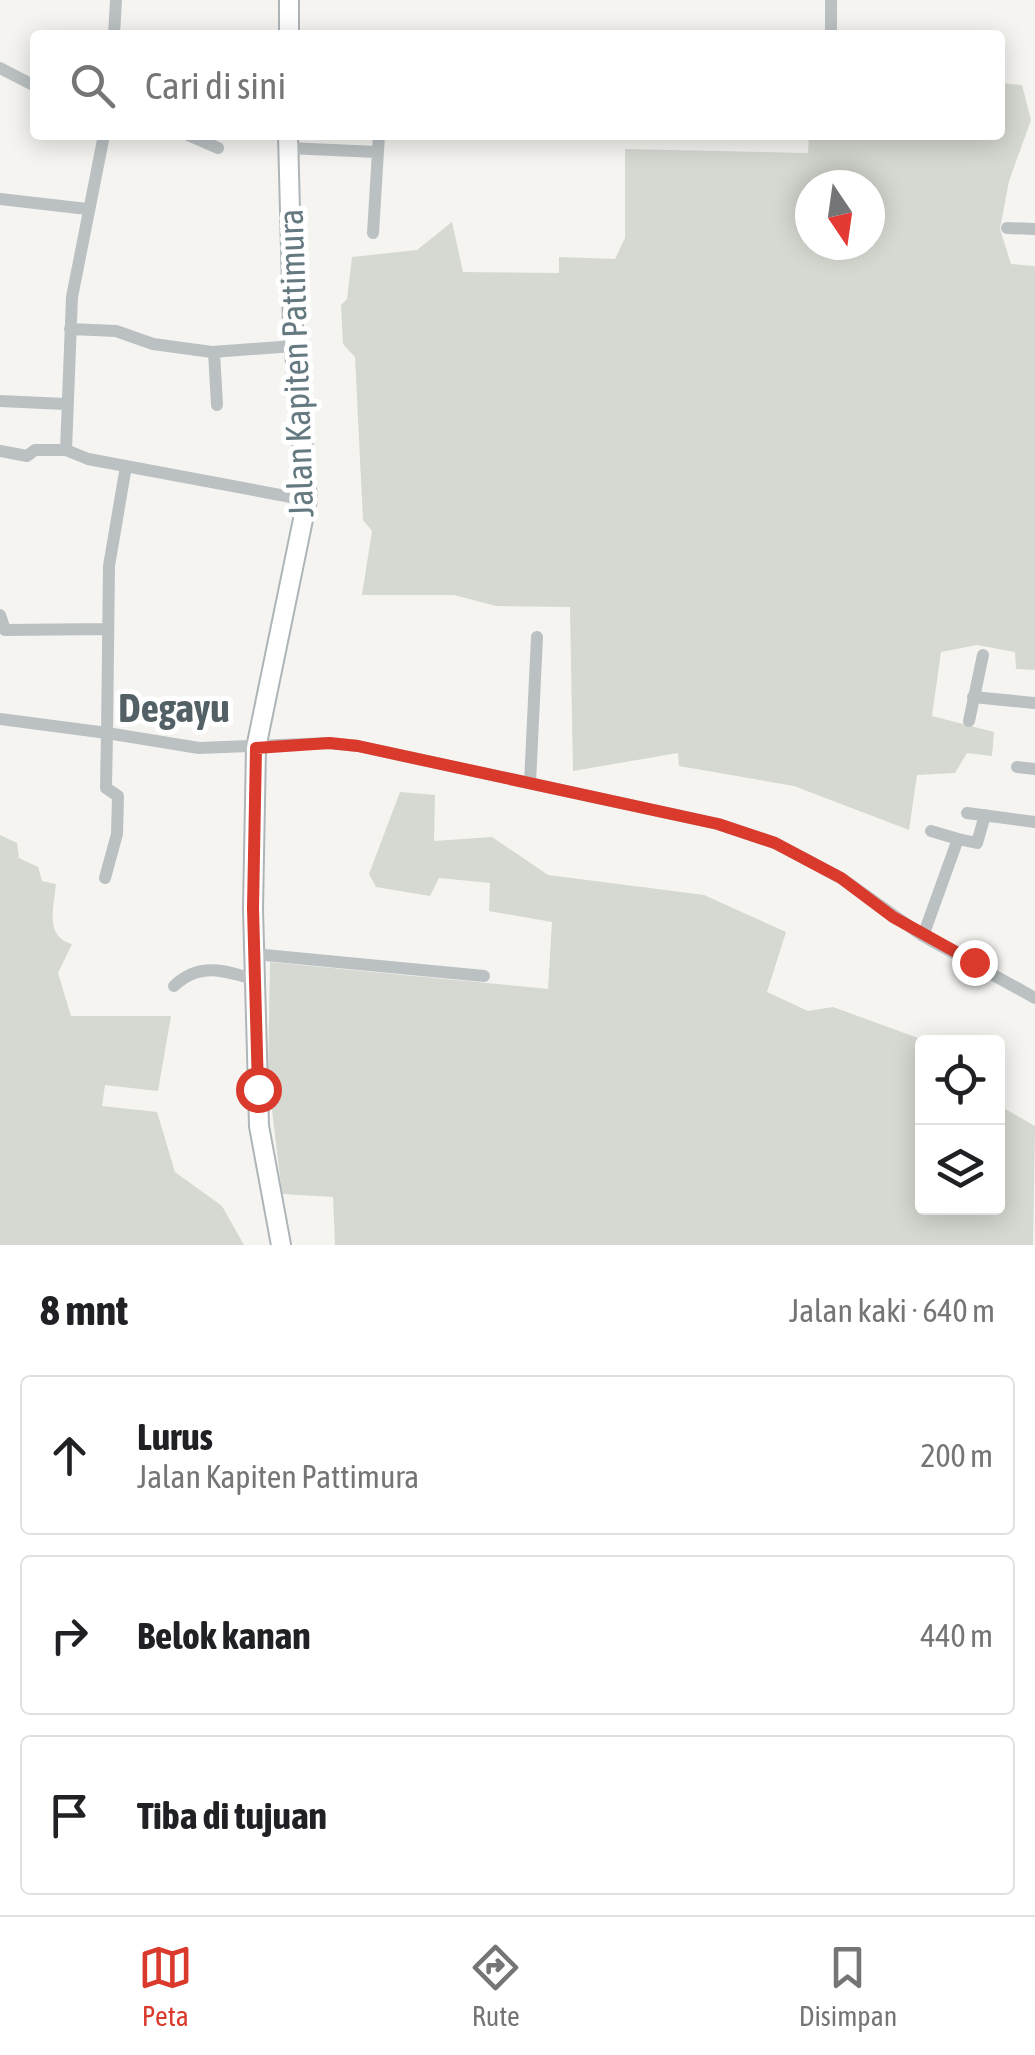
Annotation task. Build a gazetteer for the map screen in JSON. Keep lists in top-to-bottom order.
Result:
{
  "streets": {
    "street": ["Jalan Kapiten Pattimura"]
  },
  "districts": ["Degayu"],
  "north": "bottom",
  "page": {
    "search": "Cari di sini",
    "heading": ["8 mnt", "Jalan kaki · 640 m"],
    "list": [
      ["Lurus", "Jalan Kapiten Pattimura", "200 m"],
      ["Belok kanan", "440 m"],
      "Tiba di tujuan"
    ],
    "nav": ["Peta", "Rute", "Disimpan"]
  }
}
